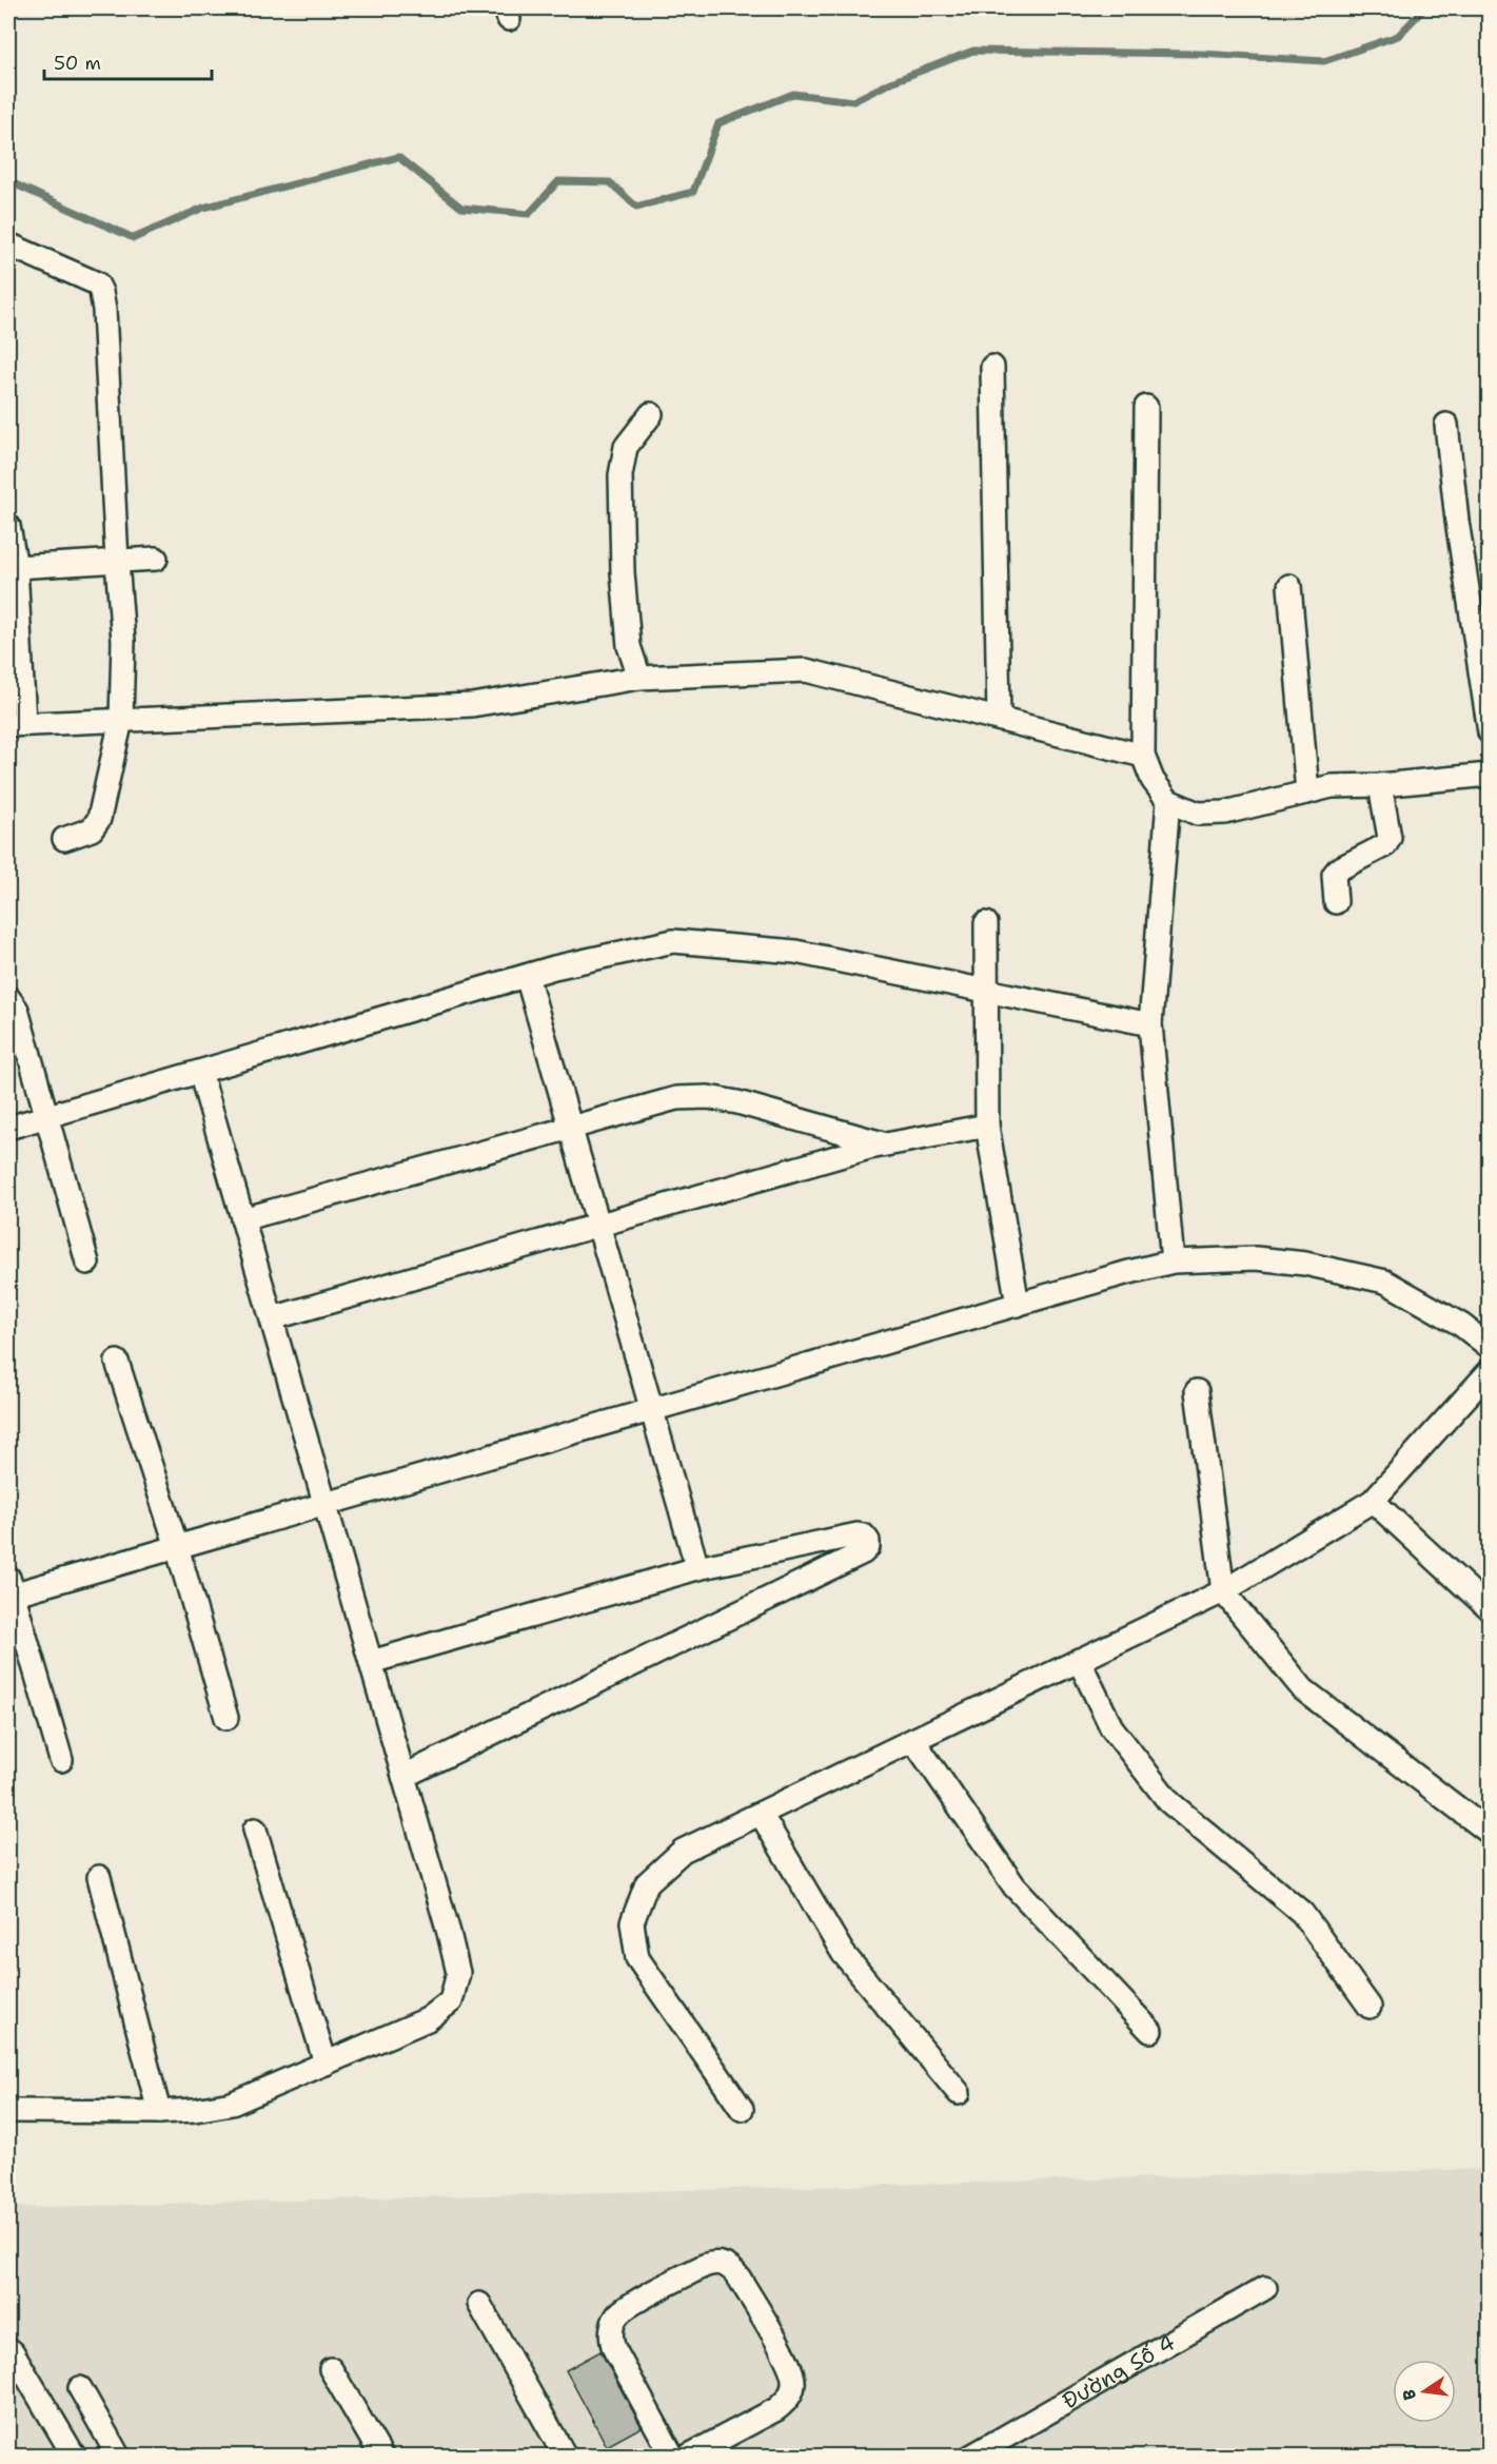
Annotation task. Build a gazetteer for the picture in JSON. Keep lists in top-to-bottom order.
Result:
{
  "streets": {
    "street": ["Đường Số 4"]
  },
  "scale_bar": "50 m",
  "north": "left"
}
